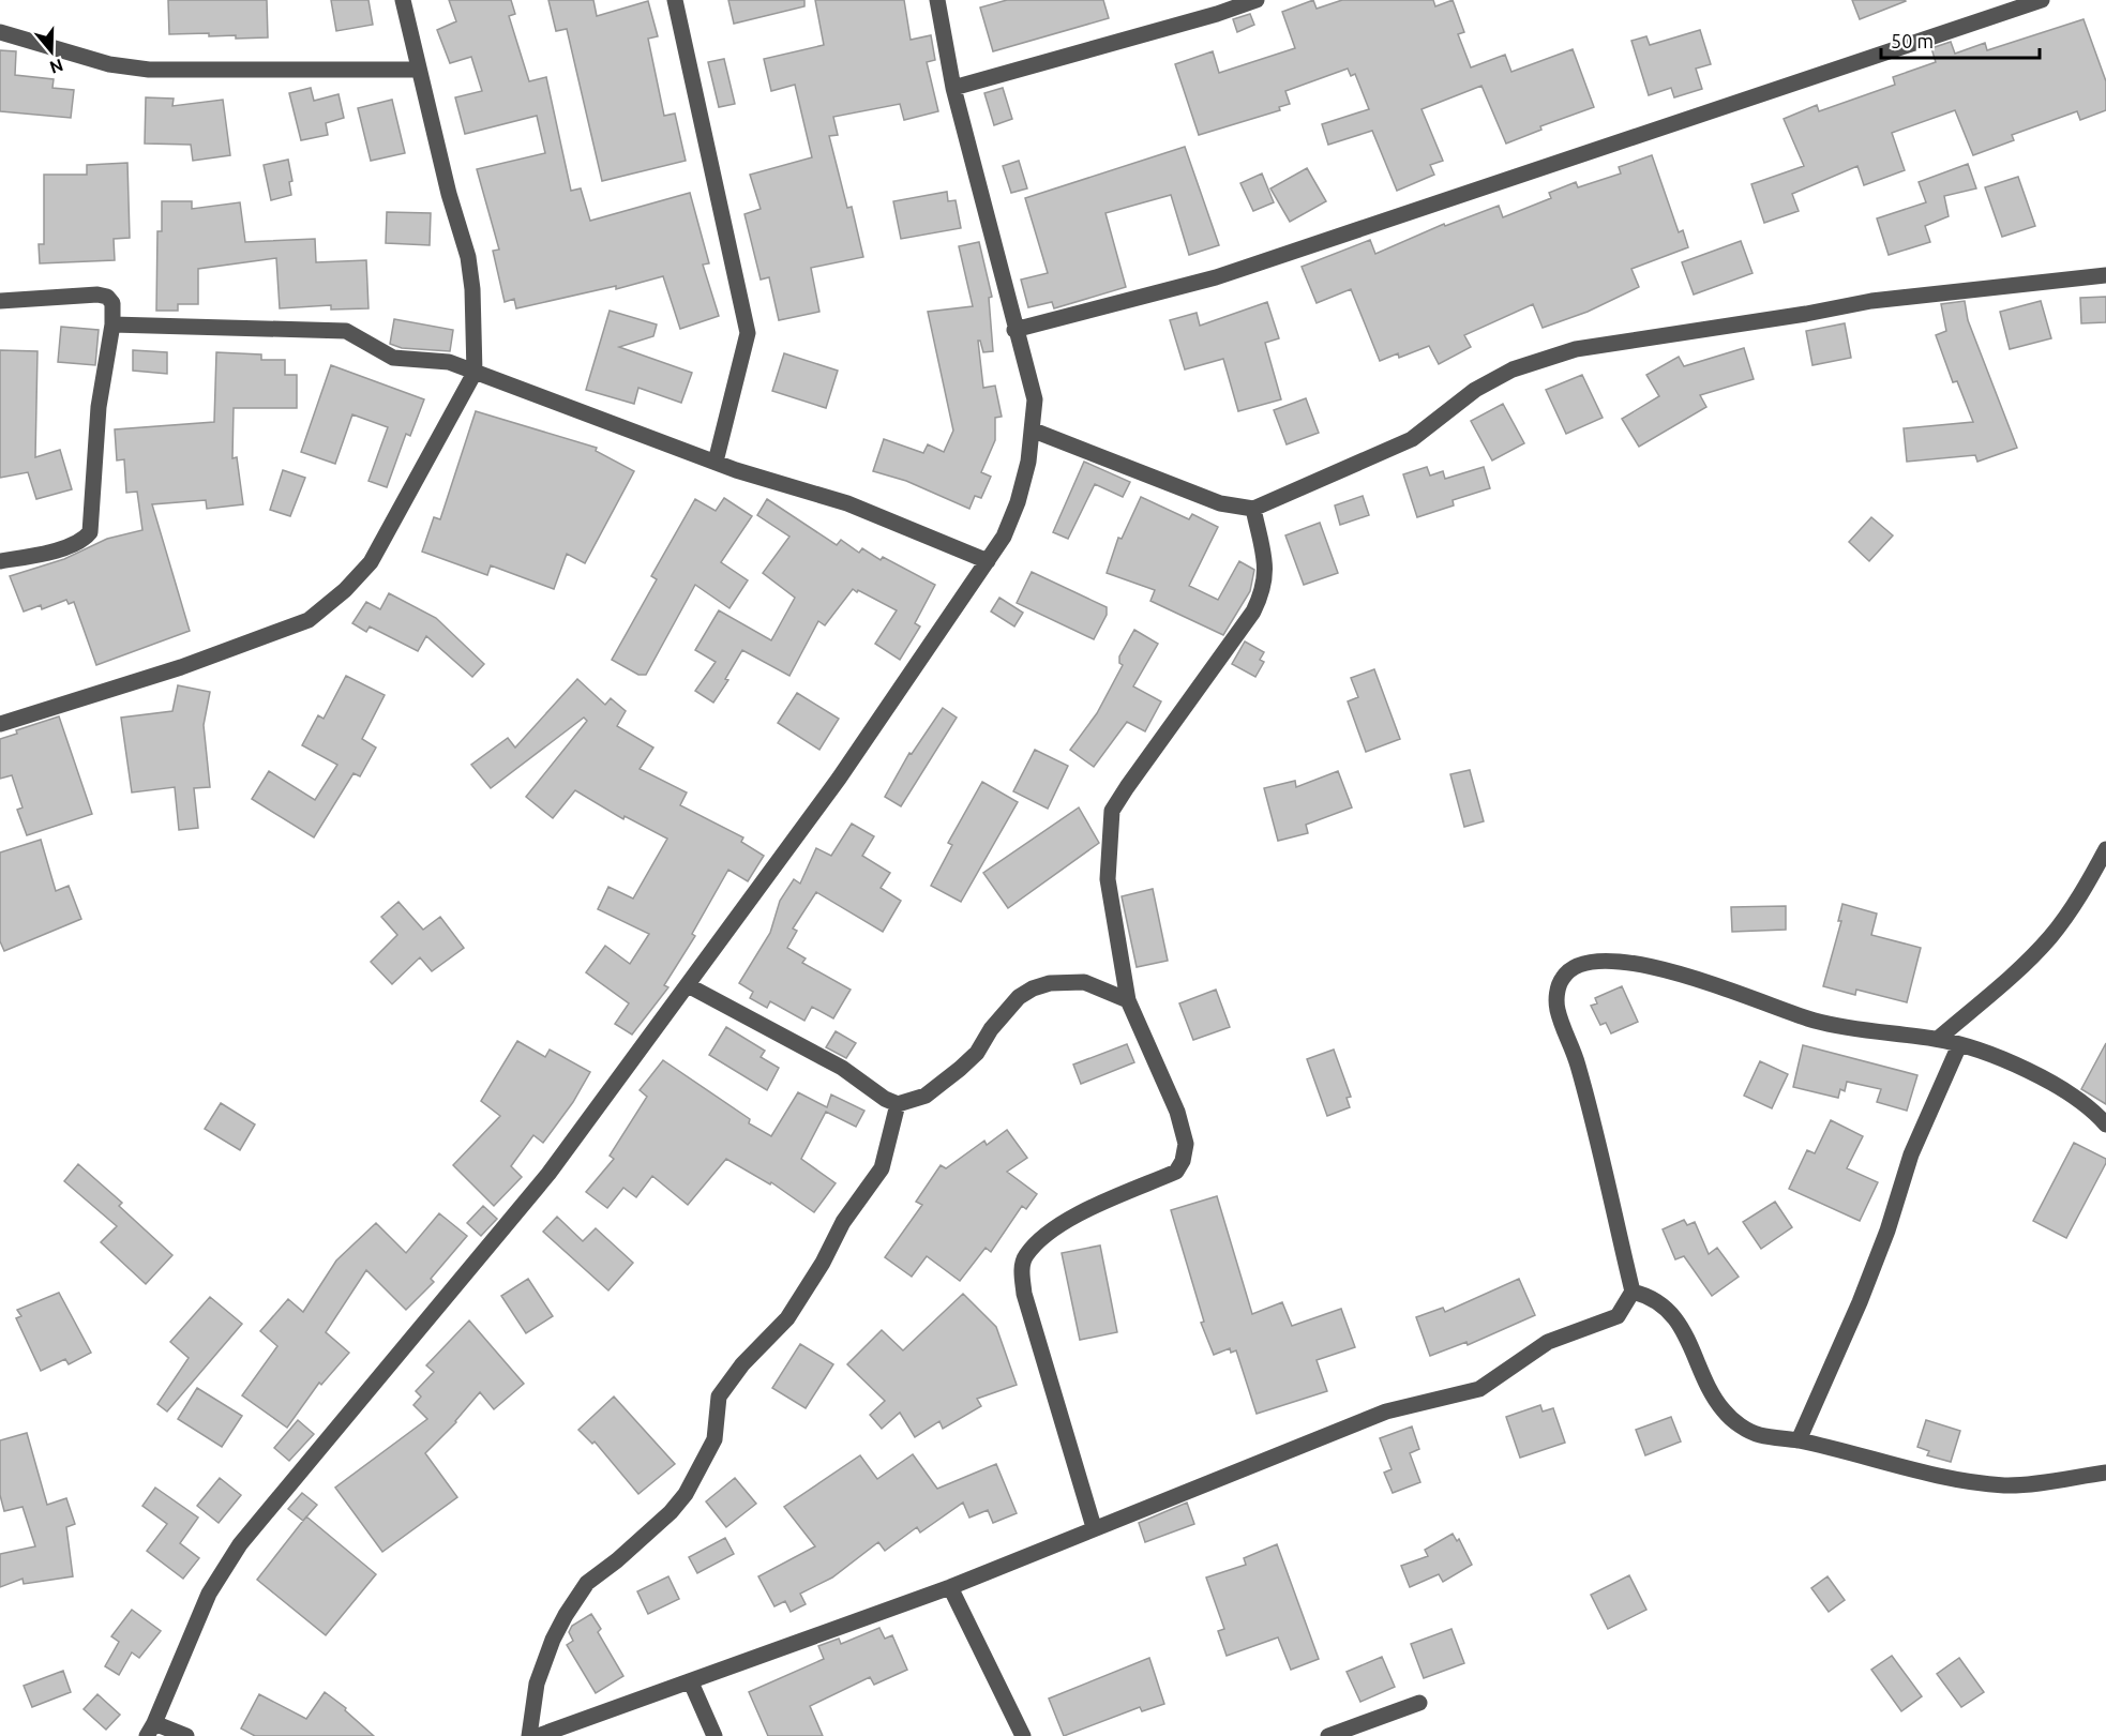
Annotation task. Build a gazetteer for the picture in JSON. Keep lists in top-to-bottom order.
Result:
{
  "scale_bar": "50 m",
  "north": "bottom"
}
